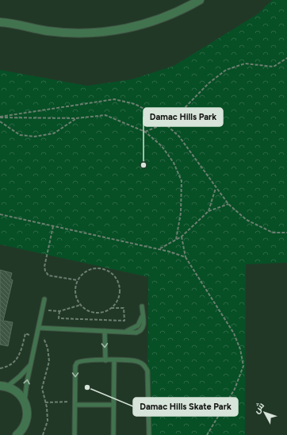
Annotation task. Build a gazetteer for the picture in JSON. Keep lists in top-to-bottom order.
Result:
{
  "places": ["Damac Hills Park", "Damac Hills Skate Park"],
  "north": "top left"
}
